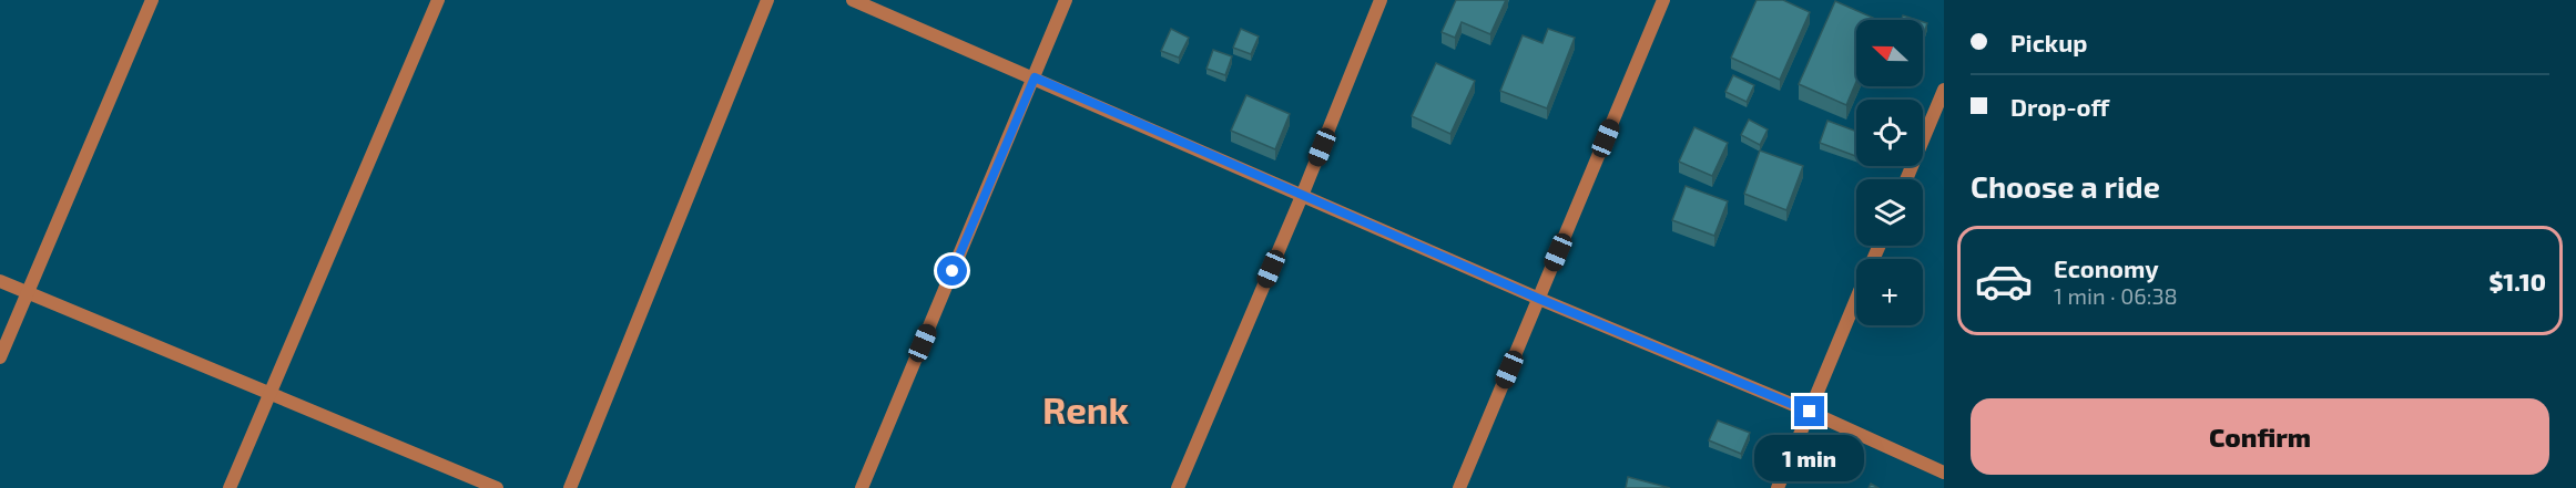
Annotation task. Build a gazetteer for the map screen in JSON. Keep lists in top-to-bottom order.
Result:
{
  "districts": ["Renk"],
  "north": "left",
  "page": {
    "banner": ["Pickup", "Drop-off"],
    "map_buttons": "+",
    "heading": "Choose a ride",
    "list": [
      {
        "name": "Economy",
        "note": "1 min · 06:38",
        "value": "$1.10"
      }
    ],
    "buttons": "Confirm",
    "bubble": "1 min"
  }
}
